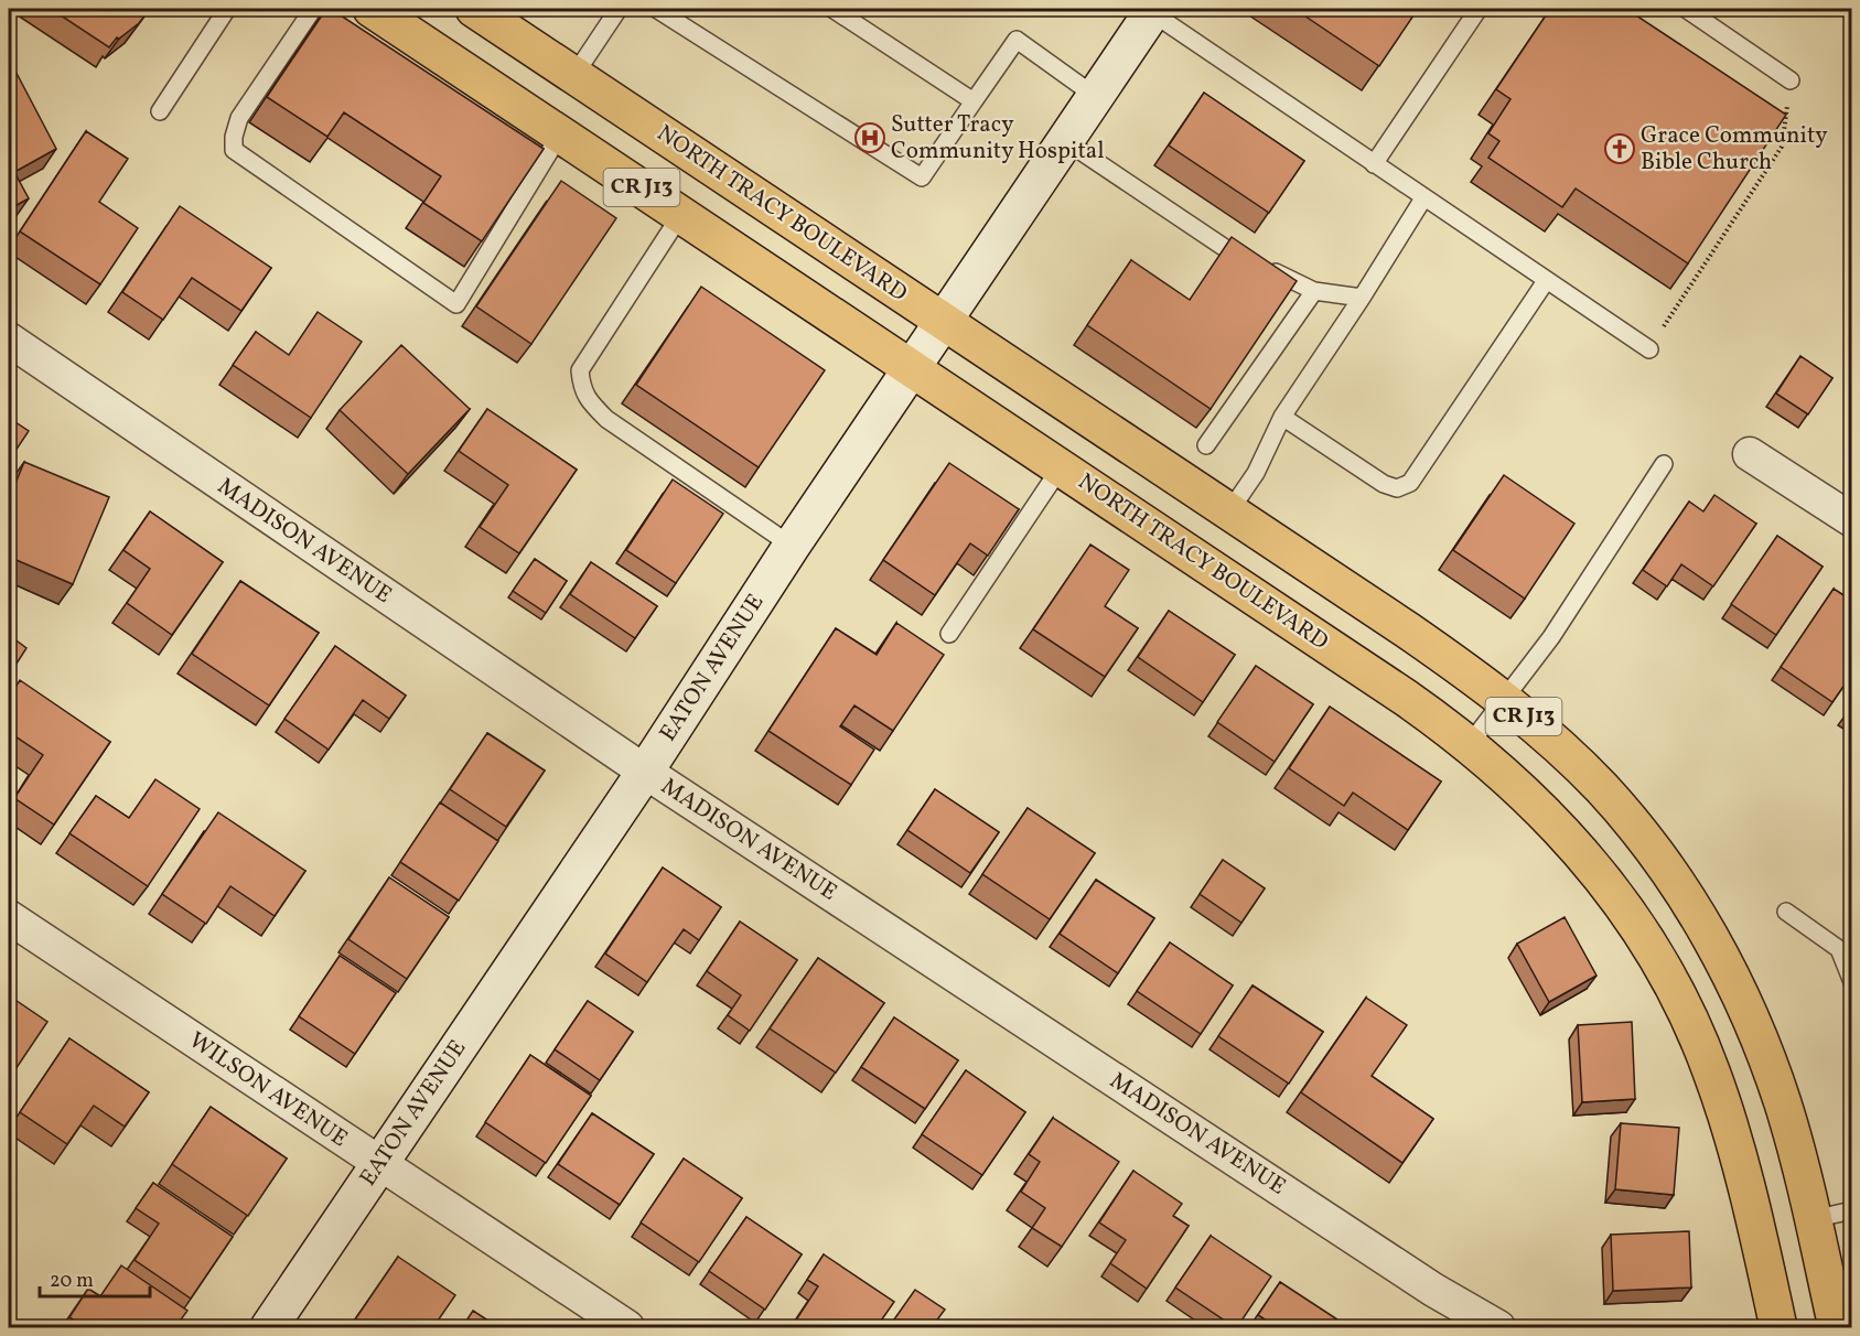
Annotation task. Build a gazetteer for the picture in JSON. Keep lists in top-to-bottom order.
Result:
{
  "streets": {
    "main road": ["CR J13", "NORTH TRACY BOULEVARD"],
    "street": ["MADISON AVENUE", "EATON AVENUE", "WILSON AVENUE"]
  },
  "crossings": [
    ["NORTH TRACY BOULEVARD", "EATON AVENUE"],
    ["MADISON AVENUE", "EATON AVENUE"],
    ["EATON AVENUE", "WILSON AVENUE"]
  ],
  "places": {
    "hospital": ["Sutter Tracy Community Hospital"],
    "church": ["Grace Community Bible Church"]
  },
  "scale_bar": "20 m"
}
